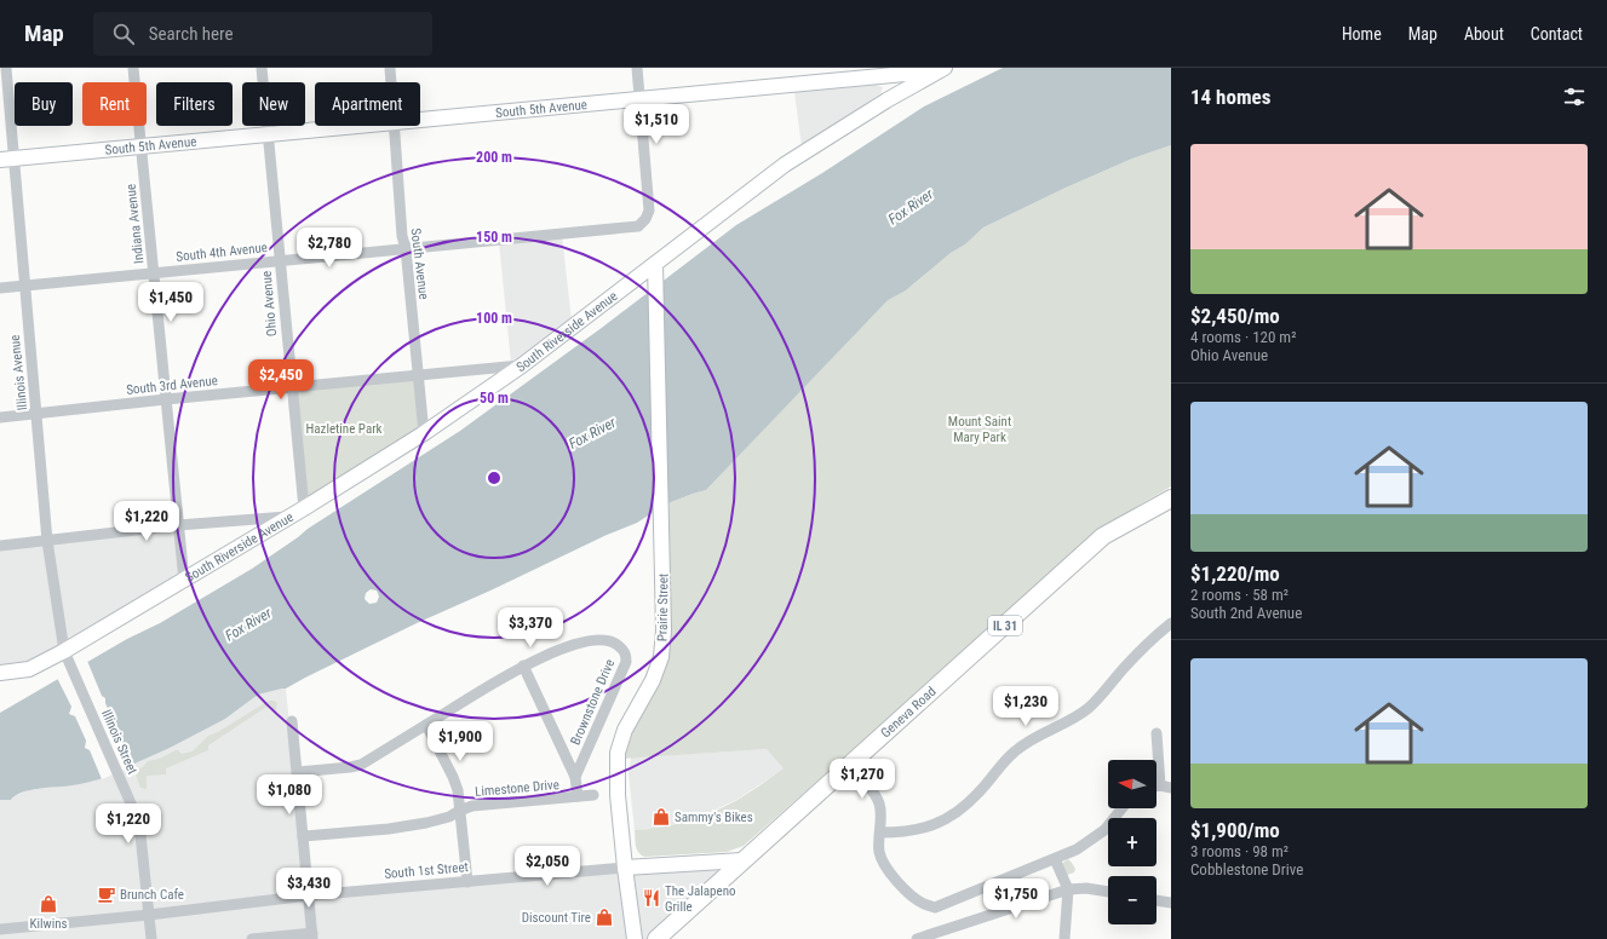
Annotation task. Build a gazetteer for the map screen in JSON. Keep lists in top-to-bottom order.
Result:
{
  "streets": {
    "main road": ["IL 31", "Geneva Road"],
    "street": [
      "South 5th Avenue",
      "Indiana Avenue",
      "South 4th Avenue",
      "South Avenue",
      "Ohio Avenue",
      "South Riverside Avenue",
      "Illinois Avenue",
      "South 3rd Avenue",
      "Prairie Street",
      "Brownstone Drive",
      "Illinois Street",
      "Limestone Drive",
      "South 1st Street"
    ]
  },
  "crossings": [
    ["South 5th Avenue", "Indiana Avenue"],
    ["South 5th Avenue", "South 4th Avenue"],
    ["South 5th Avenue", "Ohio Avenue"],
    ["South 5th Avenue", "South Riverside Avenue"],
    ["South 5th Avenue", "Illinois Avenue"],
    ["Indiana Avenue", "South 4th Avenue"],
    ["Indiana Avenue", "South Riverside Avenue"],
    ["Indiana Avenue", "South 3rd Avenue"],
    ["South 4th Avenue", "South Avenue"],
    ["South 4th Avenue", "Ohio Avenue"],
    ["South 4th Avenue", "Illinois Avenue"],
    ["South Avenue", "South Riverside Avenue"],
    ["South Avenue", "South 3rd Avenue"],
    ["Ohio Avenue", "South Riverside Avenue"],
    ["Ohio Avenue", "South 3rd Avenue"],
    ["South Riverside Avenue", "Illinois Avenue"],
    ["South Riverside Avenue", "South 3rd Avenue"],
    ["South Riverside Avenue", "Prairie Street"],
    ["Illinois Avenue", "South 3rd Avenue"],
    ["Illinois Avenue", "Illinois Street"],
    ["Prairie Street", "South 1st Street"],
    ["Illinois Street", "South 1st Street"]
  ],
  "water": ["Fox River"],
  "parks": ["Mount Saint Mary Park", "Hazletine Park"],
  "places": {
    "shop": ["Sammy's Bikes", "Kilwins", "Discount Tire"],
    "cafe": ["Brunch Cafe"],
    "restaurant": ["The Jalapeno Grille"]
  },
  "north": "left",
  "page": {
    "header": "Map",
    "search": "Search here",
    "nav": [
      "Home",
      "Map",
      "About",
      "Contact"
    ],
    "heading": "14 homes",
    "chip": [
      "Buy",
      "Rent",
      "Filters",
      "New",
      "Apartment"
    ],
    "price": [
      "$1,510",
      "$2,780",
      "$1,450",
      "$2,450",
      "$1,220",
      "$3,370",
      "$1,230",
      "$1,900",
      "$1,270",
      "$1,080",
      "$1,220",
      "$2,050",
      "$3,430",
      "$1,750"
    ],
    "list": [
      {
        "name": "$2,450/mo",
        "note": "4 rooms · 120 m² · Ohio Avenue"
      },
      {
        "name": "$1,220/mo",
        "note": "2 rooms · 58 m² · South 2nd Avenue"
      },
      {
        "name": "$1,900/mo",
        "note": "3 rooms · 98 m² · Cobblestone Drive"
      }
    ],
    "map_buttons": ["+", "−"]
  },
  "rings": [
    "200 m",
    "150 m",
    "100 m",
    "50 m"
  ]
}
